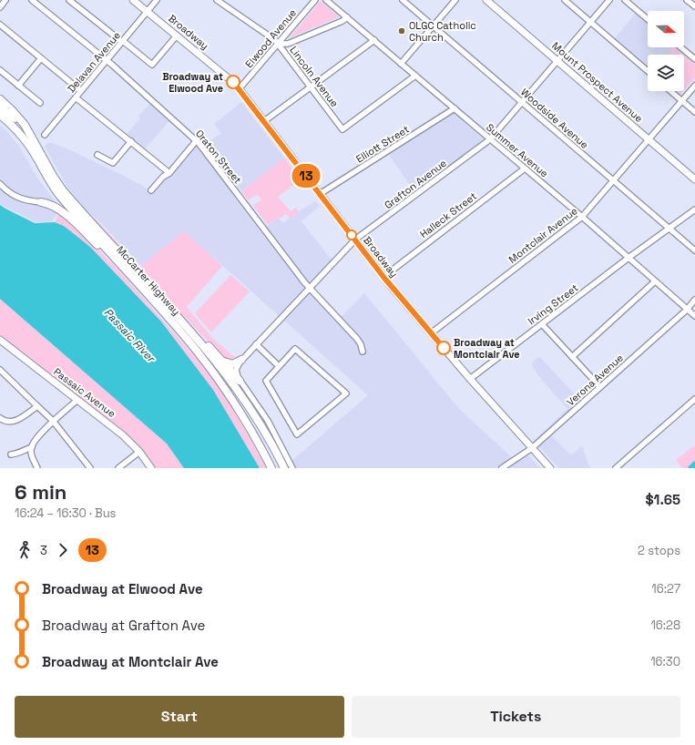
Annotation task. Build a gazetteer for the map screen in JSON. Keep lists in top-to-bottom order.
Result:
{
  "streets": {
    "highway": ["McCarter Highway"],
    "main road": ["Broadway", "Mount Prospect Avenue", "Passaic Avenue"],
    "street": [
      "Elwood Avenue",
      "Delavan Avenue",
      "Lincoln Avenue",
      "Woodside Avenue",
      "Elliott Street",
      "Summer Avenue",
      "Oraton Street",
      "Grafton Avenue",
      "Halleck Street",
      "Montclair Avenue",
      "Irving Street",
      "Verona Avenue"
    ]
  },
  "crossings": [
    ["Broadway", "Elwood Avenue"],
    ["Broadway", "Delavan Avenue"],
    ["Broadway", "Elliott Street"],
    ["Broadway", "Grafton Avenue"],
    ["Broadway", "Halleck Street"],
    ["Broadway", "Montclair Avenue"],
    ["Broadway", "Irving Street"],
    ["Broadway", "Verona Avenue"],
    ["Elwood Avenue", "Lincoln Avenue"],
    ["Delavan Avenue", "Oraton Street"],
    ["Lincoln Avenue", "Summer Avenue"],
    ["Mount Prospect Avenue", "Grafton Avenue"],
    ["Mount Prospect Avenue", "Montclair Avenue"],
    ["Woodside Avenue", "Grafton Avenue"],
    ["Woodside Avenue", "Montclair Avenue"],
    ["Woodside Avenue", "Irving Street"],
    ["Elliott Street", "Summer Avenue"],
    ["Summer Avenue", "Grafton Avenue"],
    ["Summer Avenue", "Halleck Street"],
    ["Summer Avenue", "Montclair Avenue"],
    ["Summer Avenue", "Irving Street"],
    ["Summer Avenue", "Verona Avenue"],
    ["Oraton Street", "Grafton Avenue"]
  ],
  "water": ["Passaic River"],
  "places": ["OLGC Catholic Church", "Broadway at Elwood Ave", "Broadway at Montclair Ave"],
  "lines": ["bus line 13"],
  "north": "right",
  "page": {
    "on_map": "13",
    "heading": ["6 min", "16:24 – 16:30 · Bus", "$1.65"],
    "legs": ["3", "13", "2 stops"],
    "list": [
      {
        "name": "Broadway at Elwood Ave",
        "value": "16:27"
      },
      {
        "name": "Broadway at Grafton Ave",
        "value": "16:28"
      },
      {
        "name": "Broadway at Montclair Ave",
        "value": "16:30"
      }
    ],
    "buttons": ["Start", "Tickets"]
  }
}
